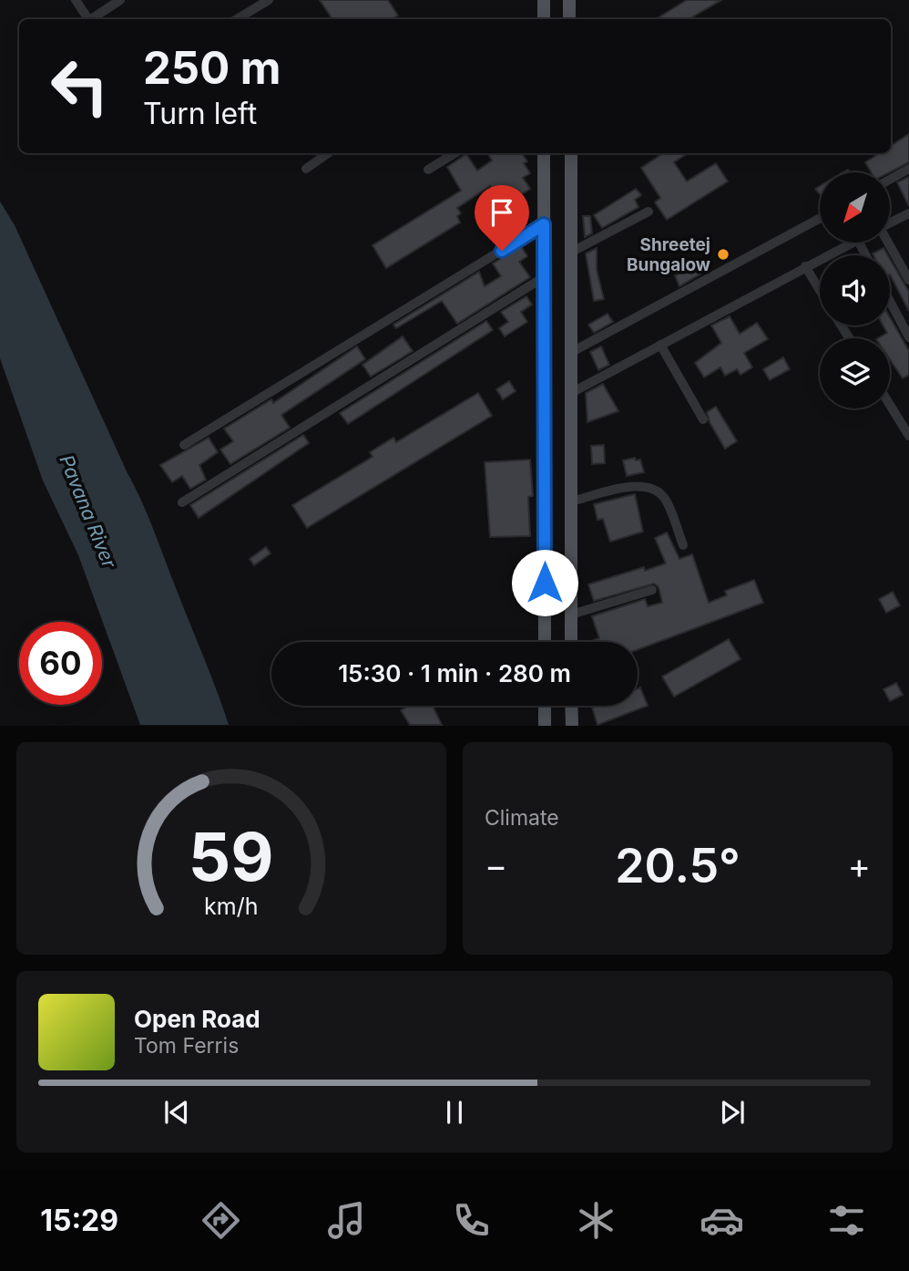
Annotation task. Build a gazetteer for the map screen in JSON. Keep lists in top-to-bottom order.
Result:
{
  "water": ["Pavana River"],
  "places": ["Shreetej Bungalow"],
  "north": "bottom left",
  "page": {
    "turn": ["250 m", "Turn left"],
    "limit": "60",
    "trip": "15:30 · 1 min · 280 m",
    "tile": "Climate",
    "heat": ["−", "20.5°", "+"],
    "song": ["Open Road", "Tom Ferris"],
    "tabs": "15:29",
    "gauge": ["59", "km/h"]
  }
}
